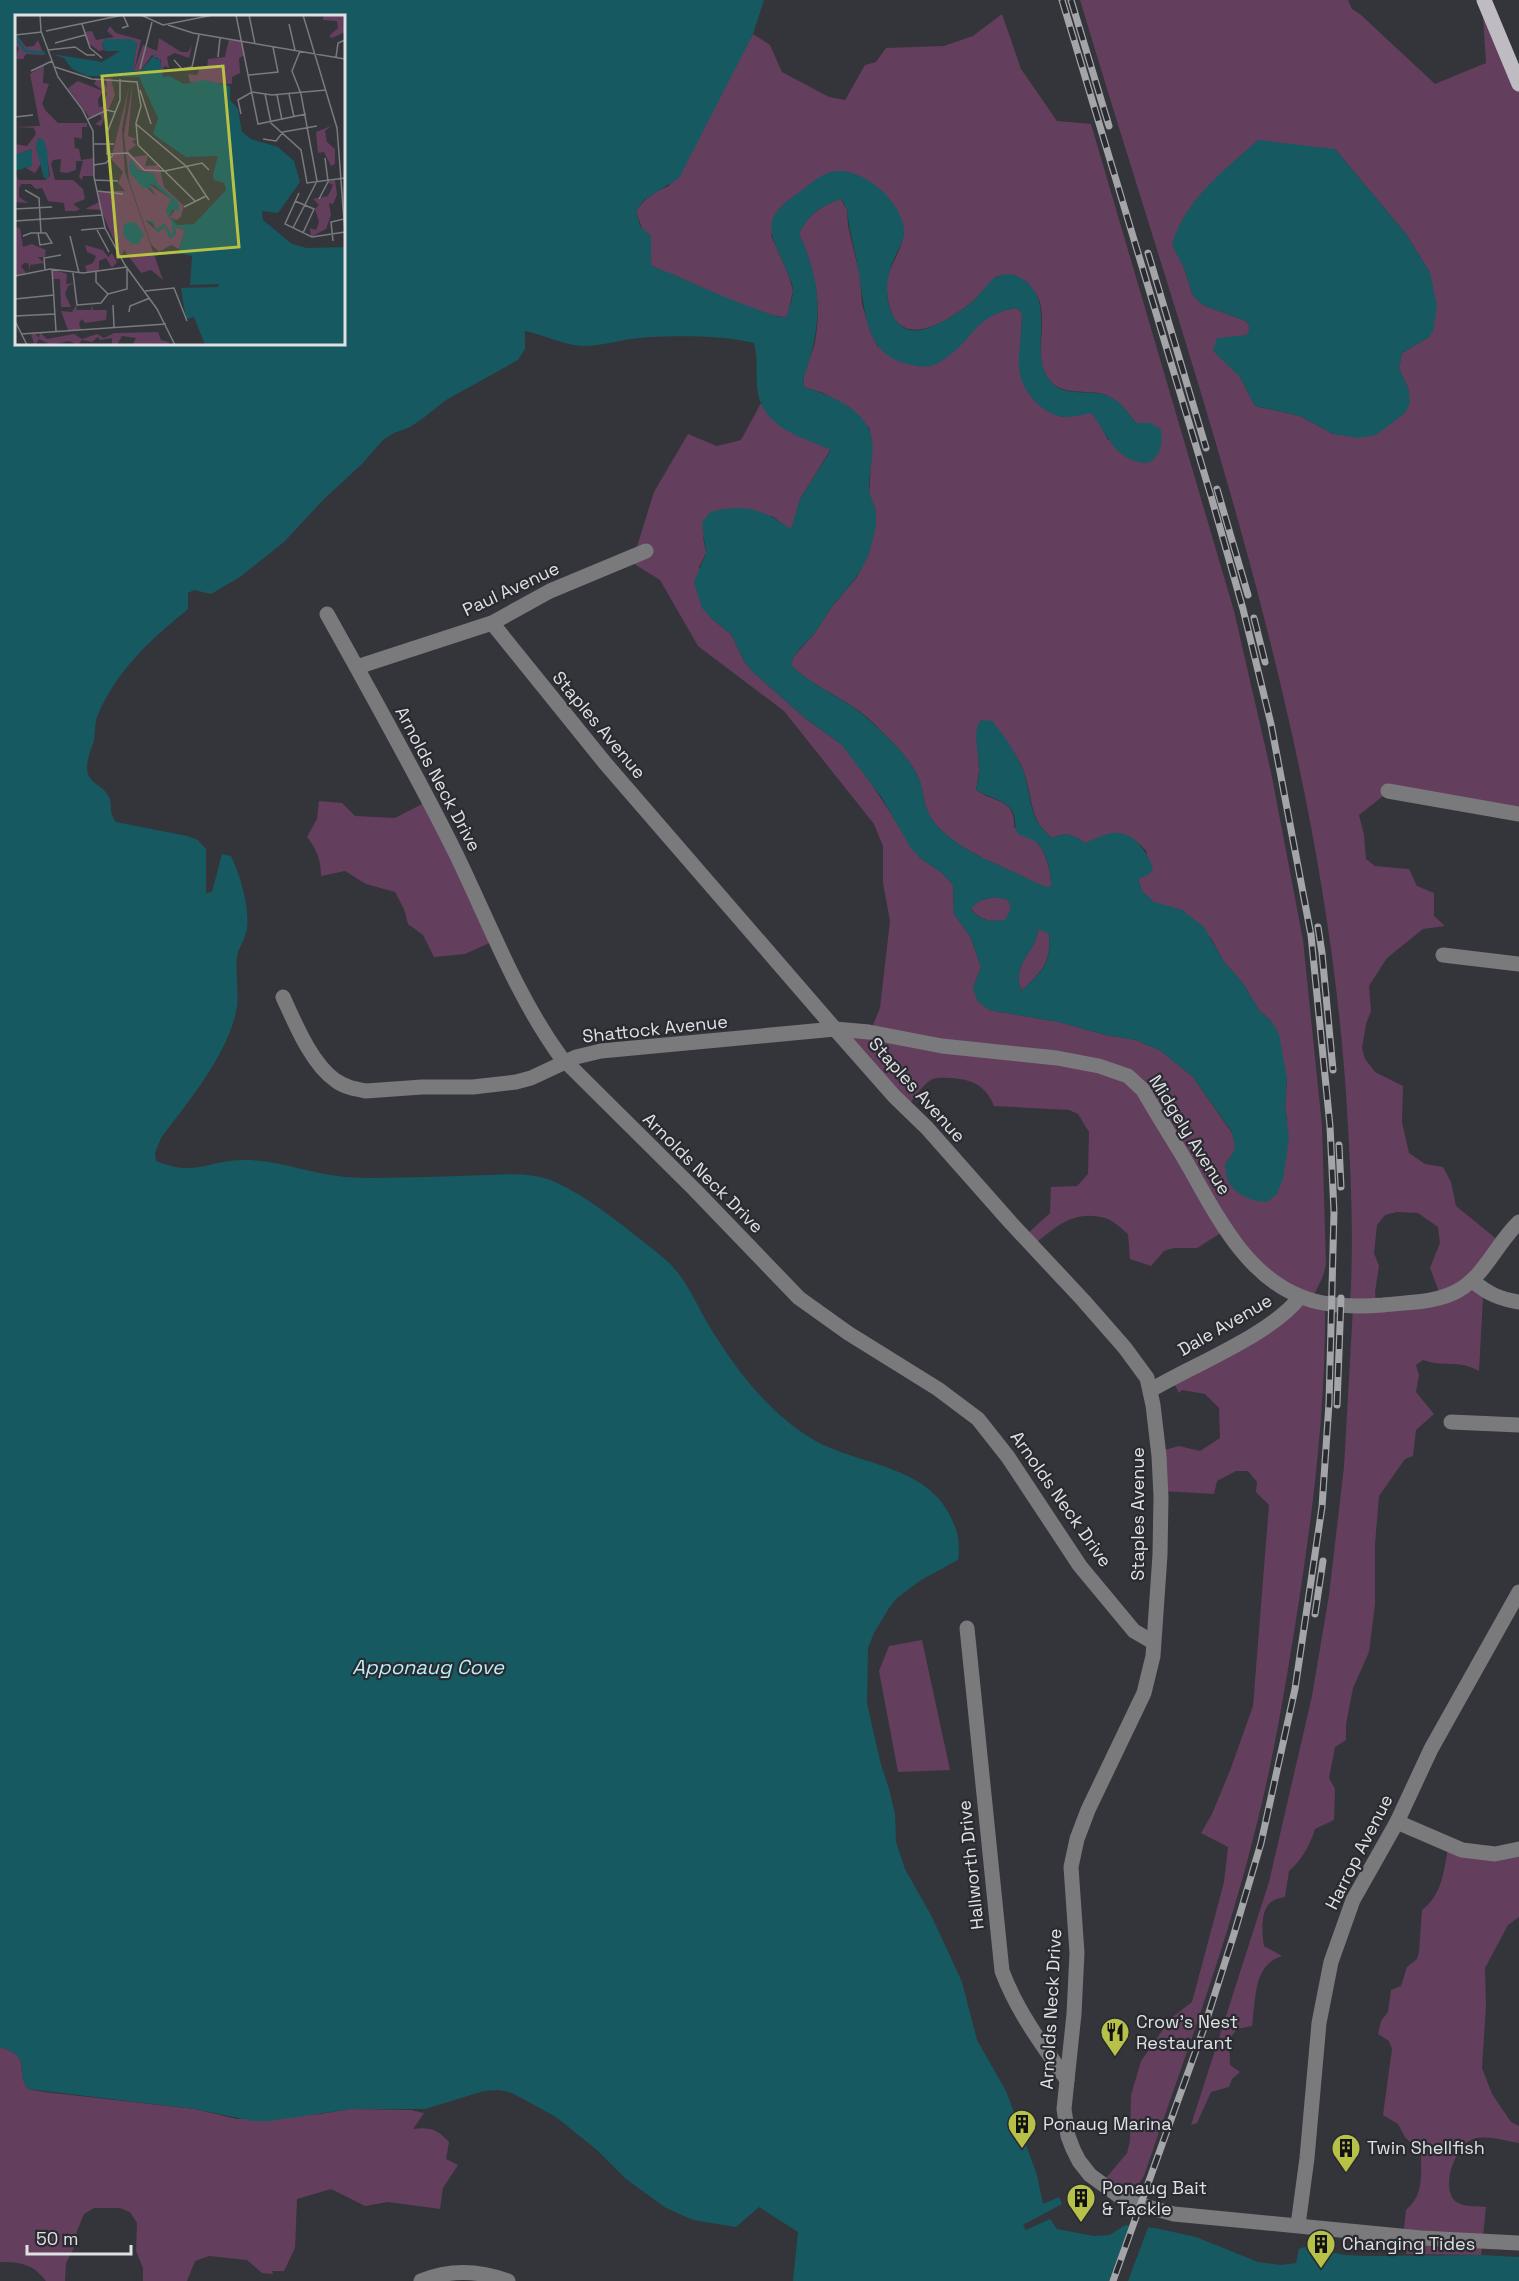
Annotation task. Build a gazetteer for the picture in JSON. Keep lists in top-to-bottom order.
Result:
{
  "streets": {
    "street": [
      "Paul Avenue",
      "Staples Avenue",
      "Arnolds Neck Drive",
      "Shattock Avenue",
      "Midgely Avenue",
      "Dale Avenue",
      "Harrop Avenue",
      "Hallworth Drive"
    ]
  },
  "crossings": [
    ["Paul Avenue", "Staples Avenue"],
    ["Paul Avenue", "Arnolds Neck Drive"],
    ["Staples Avenue", "Arnolds Neck Drive"],
    ["Staples Avenue", "Shattock Avenue"],
    ["Staples Avenue", "Midgely Avenue"],
    ["Staples Avenue", "Dale Avenue"],
    ["Arnolds Neck Drive", "Shattock Avenue"],
    ["Arnolds Neck Drive", "Harrop Avenue"],
    ["Arnolds Neck Drive", "Hallworth Drive"],
    ["Shattock Avenue", "Midgely Avenue"],
    ["Midgely Avenue", "Dale Avenue"]
  ],
  "water": ["Apponaug Cove"],
  "places": {
    "restaurant": ["Crow's Nest Restaurant"],
    "building": [
      "Ponaug Marina",
      "Twin Shellfish",
      "Ponaug Bait & Tackle",
      "Changing Tides"
    ]
  },
  "scale_bar": "50 m"
}
